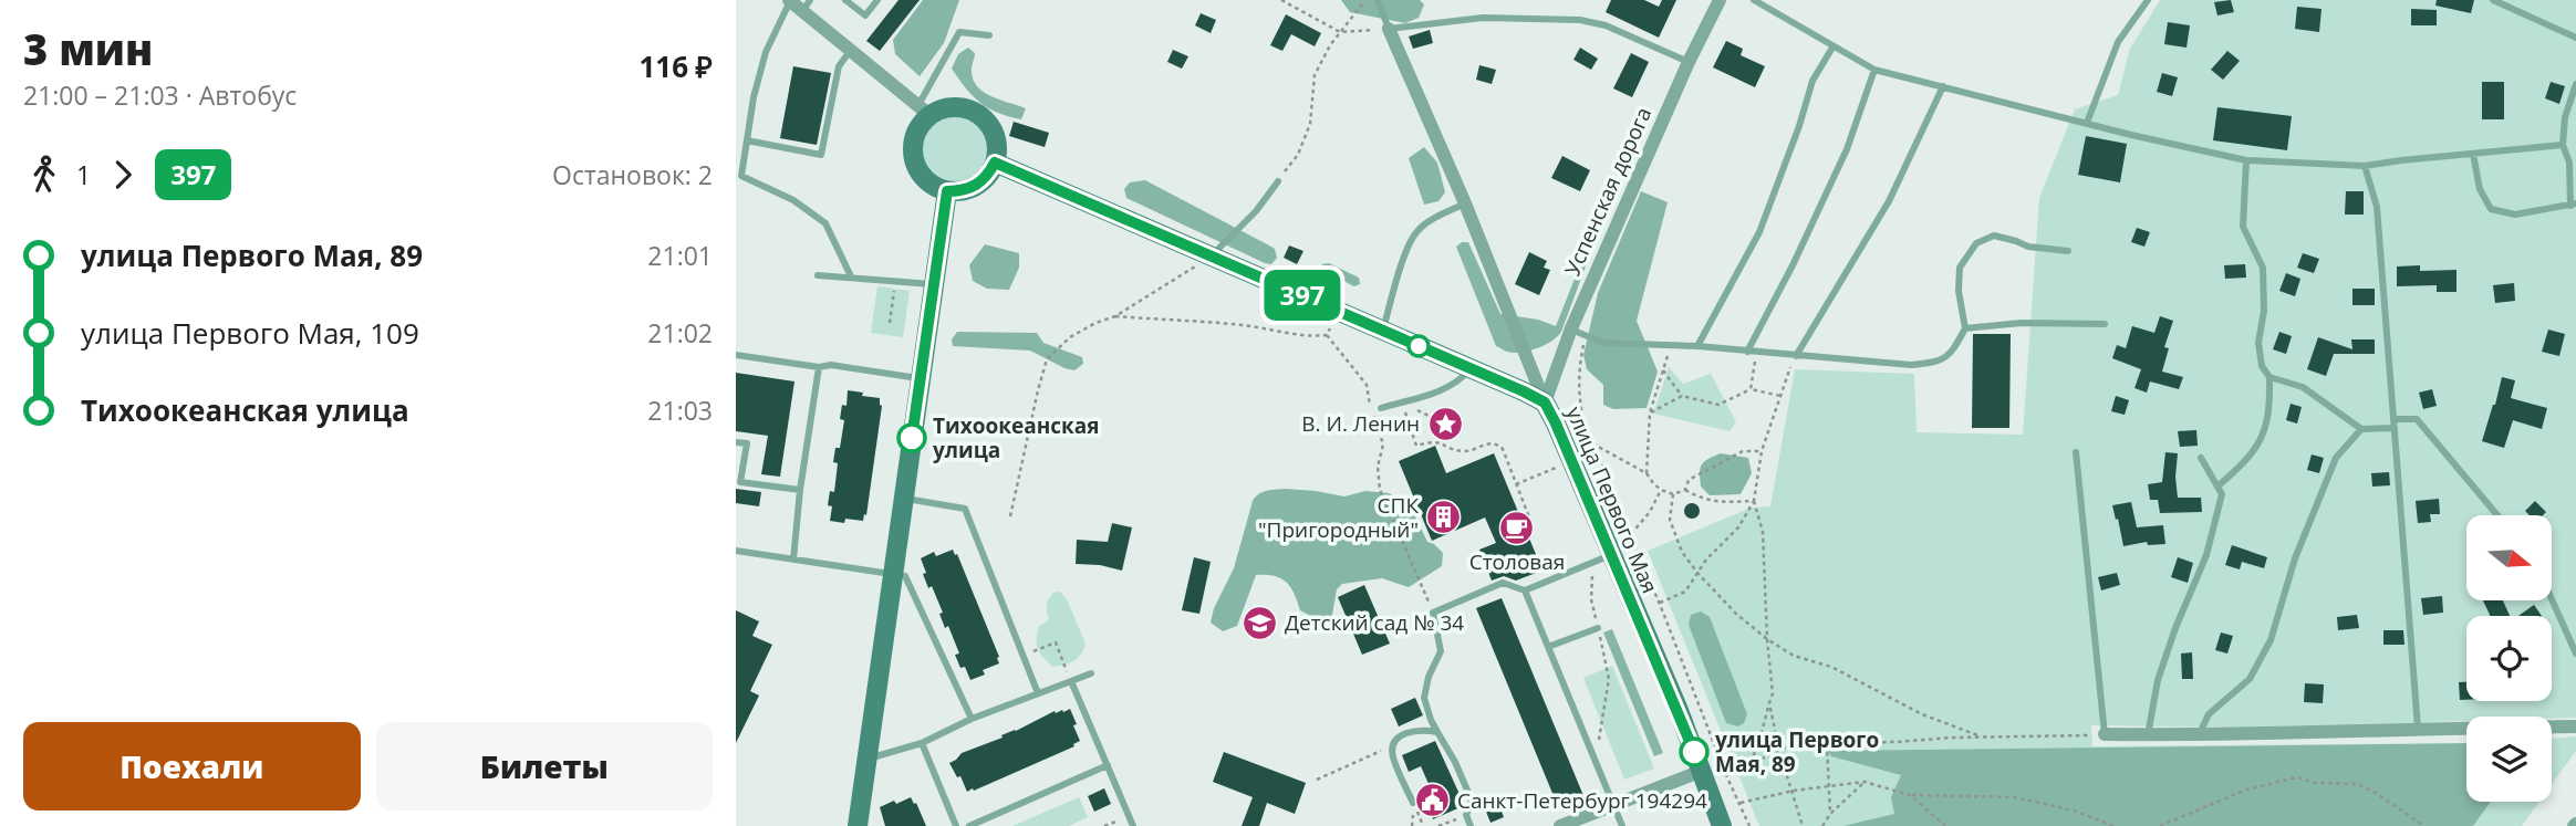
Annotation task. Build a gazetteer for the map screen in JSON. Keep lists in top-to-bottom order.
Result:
{
  "streets": {
    "street": ["Успенская дорога", "улица Первого Мая"]
  },
  "crossings": [
    ["Успенская дорога", "улица Первого Мая"]
  ],
  "places": {
    "place": ["В. И. Ленин"],
    "other": ["Тихоокеанская улица", "улица Первого Мая, 89"],
    "building": ["СПК \"Пригородный\""],
    "cafe": ["Столовая"],
    "school or university": ["Детский сад № 34"],
    "public building": ["Санкт-Петербург 194294"]
  },
  "lines": ["bus line 397"],
  "north": "right",
  "page": {
    "heading": ["3 мин", "21:00 – 21:03 · Автобус", "116 ₽"],
    "on_map": "397",
    "legs": ["1", "397", "Остановок: 2"],
    "list": [
      {
        "name": "улица Первого Мая, 89",
        "value": "21:01"
      },
      {
        "name": "улица Первого Мая, 109",
        "value": "21:02"
      },
      {
        "name": "Тихоокеанская улица",
        "value": "21:03"
      }
    ],
    "buttons": ["Поехали", "Билеты"]
  }
}
